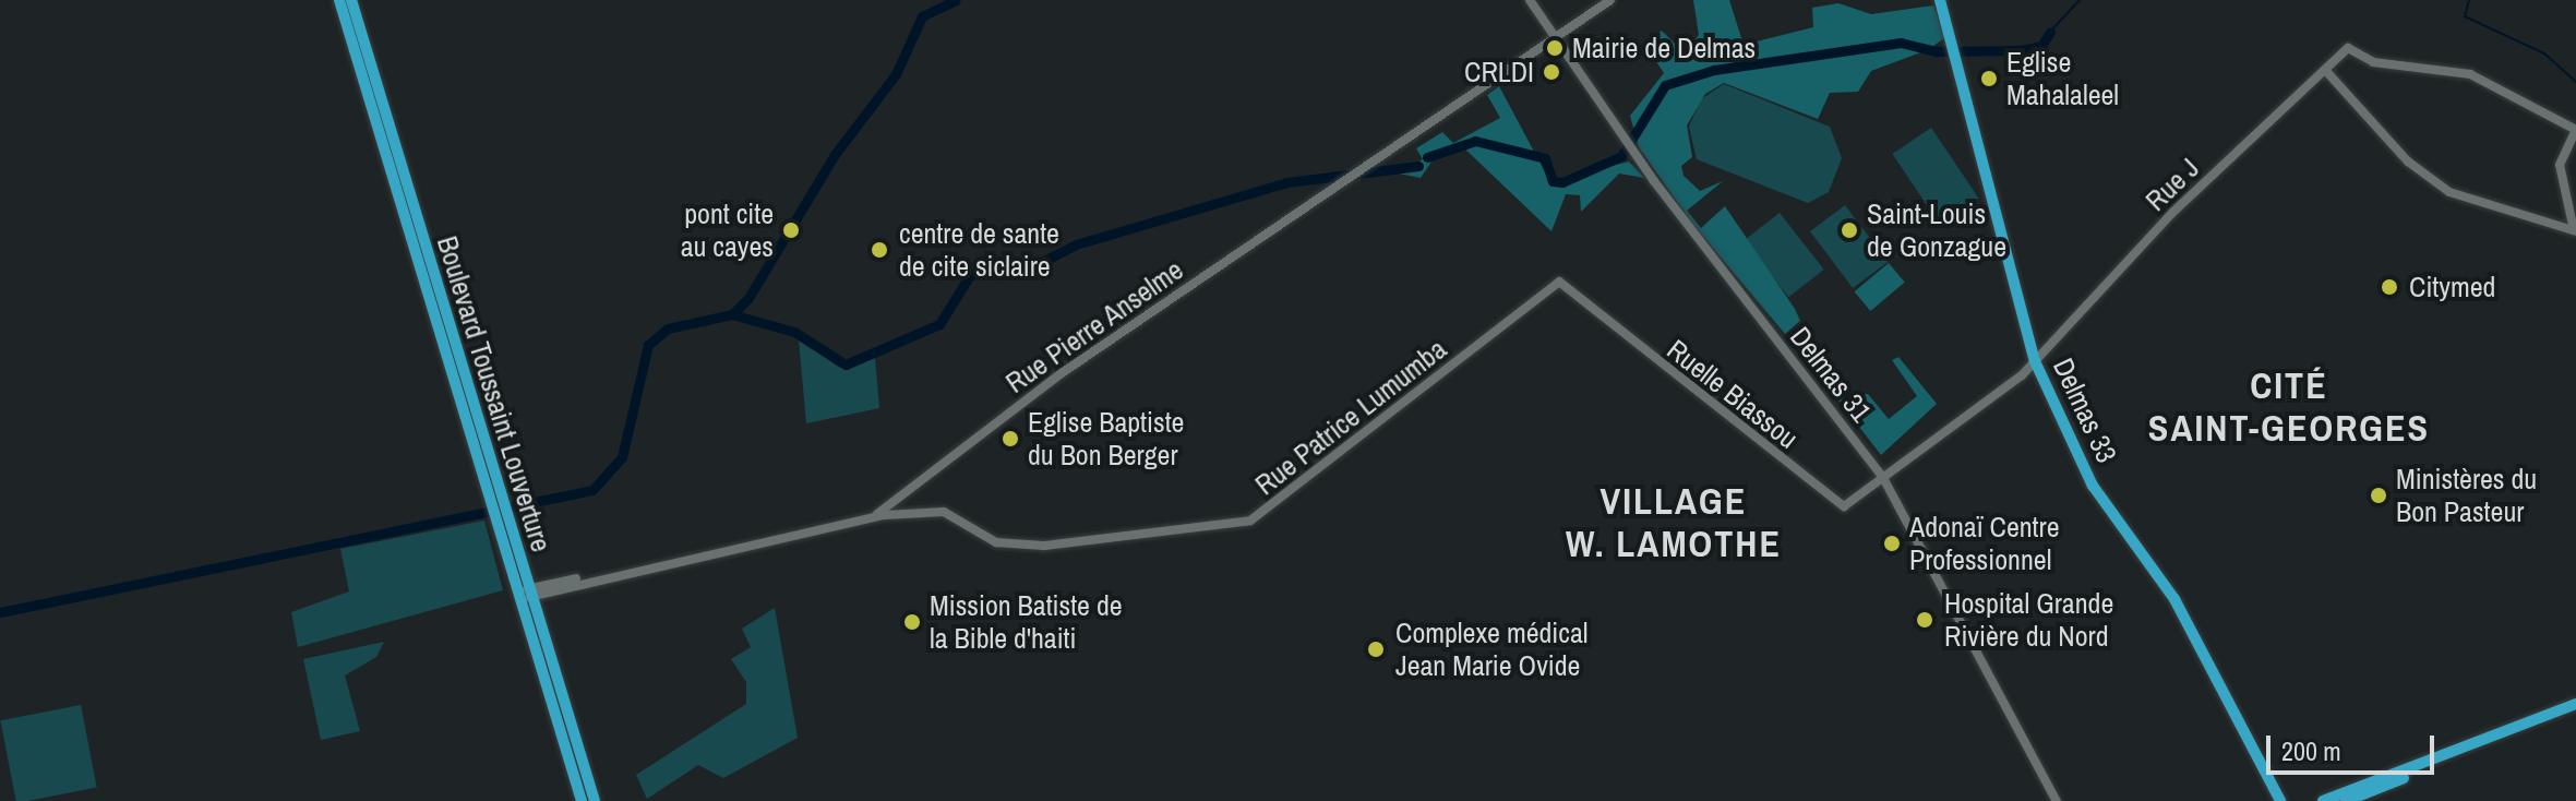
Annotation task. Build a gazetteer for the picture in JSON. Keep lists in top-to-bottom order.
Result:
{
  "streets": {
    "main road": ["Boulevard Toussaint Louverture", "Delmas 33"],
    "street": [
      "Rue J",
      "Rue Pierre Anselme",
      "Delmas 31",
      "Ruelle Biassou",
      "Rue Patrice Lumumba"
    ]
  },
  "crossings": [
    ["Rue J", "Delmas 31"],
    ["Rue J", "Ruelle Biassou"],
    ["Rue J", "Delmas 33"],
    ["Rue Pierre Anselme", "Delmas 31"],
    ["Rue Pierre Anselme", "Rue Patrice Lumumba"],
    ["Delmas 31", "Ruelle Biassou"],
    ["Boulevard Toussaint Louverture", "Rue Patrice Lumumba"],
    ["Ruelle Biassou", "Rue Patrice Lumumba"]
  ],
  "districts": ["CITÉ SAINT-GEORGES", "VILLAGE W. LAMOTHE"],
  "places": [
    "Mairie de Delmas",
    "CRLDI",
    "Eglise Mahalaleel",
    "pont cite au cayes",
    "Saint-Louis de Gonzague",
    "centre de sante de cite siclaire",
    "Citymed",
    "Eglise Baptiste du Bon Berger",
    "Ministères du Bon Pasteur",
    "Adonaï Centre Professionnel",
    "Hospital Grande Rivière du Nord",
    "Mission Batiste de la Bible d'haiti",
    "Complexe médical Jean Marie Ovide"
  ],
  "scale_bar": "200 m"
}
